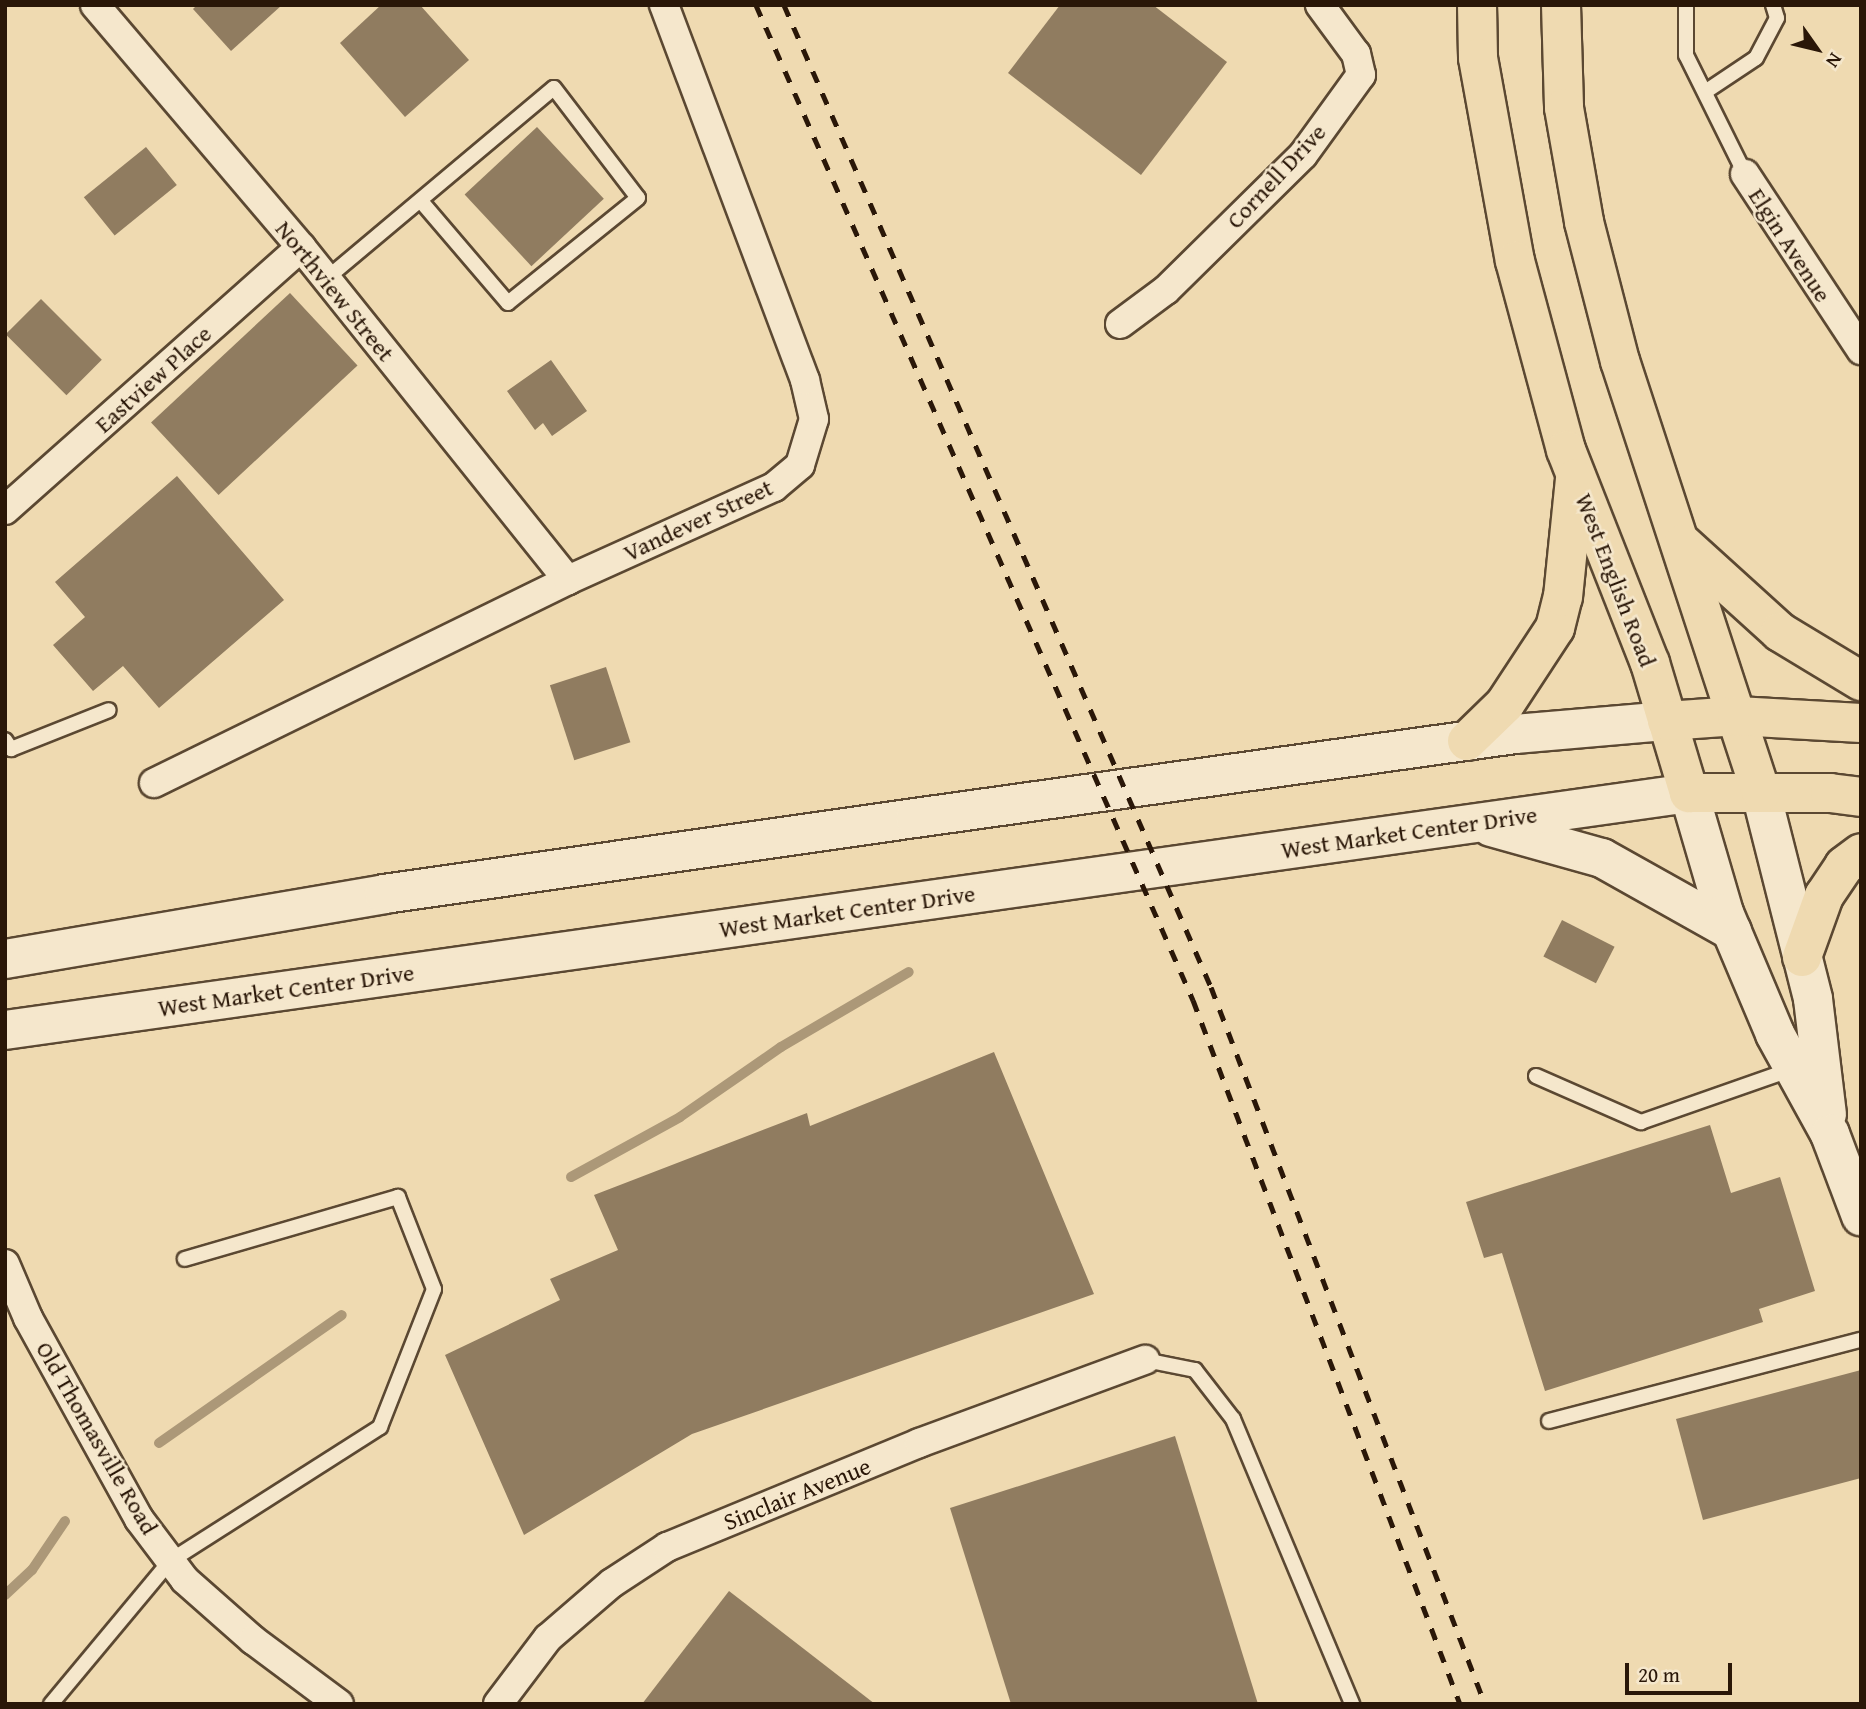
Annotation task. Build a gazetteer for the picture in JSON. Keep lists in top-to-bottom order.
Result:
{
  "streets": {
    "main road": ["West English Road", "West Market Center Drive"],
    "street": [
      "Cornell Drive",
      "Elgin Avenue",
      "Northview Street",
      "Eastview Place",
      "Vandever Street",
      "Old Thomasville Road",
      "Sinclair Avenue"
    ]
  },
  "crossings": [
    ["Northview Street", "Eastview Place"],
    ["Northview Street", "Vandever Street"],
    ["West English Road", "West Market Center Drive"]
  ],
  "scale_bar": "20 m",
  "north": "bottom right"
}
